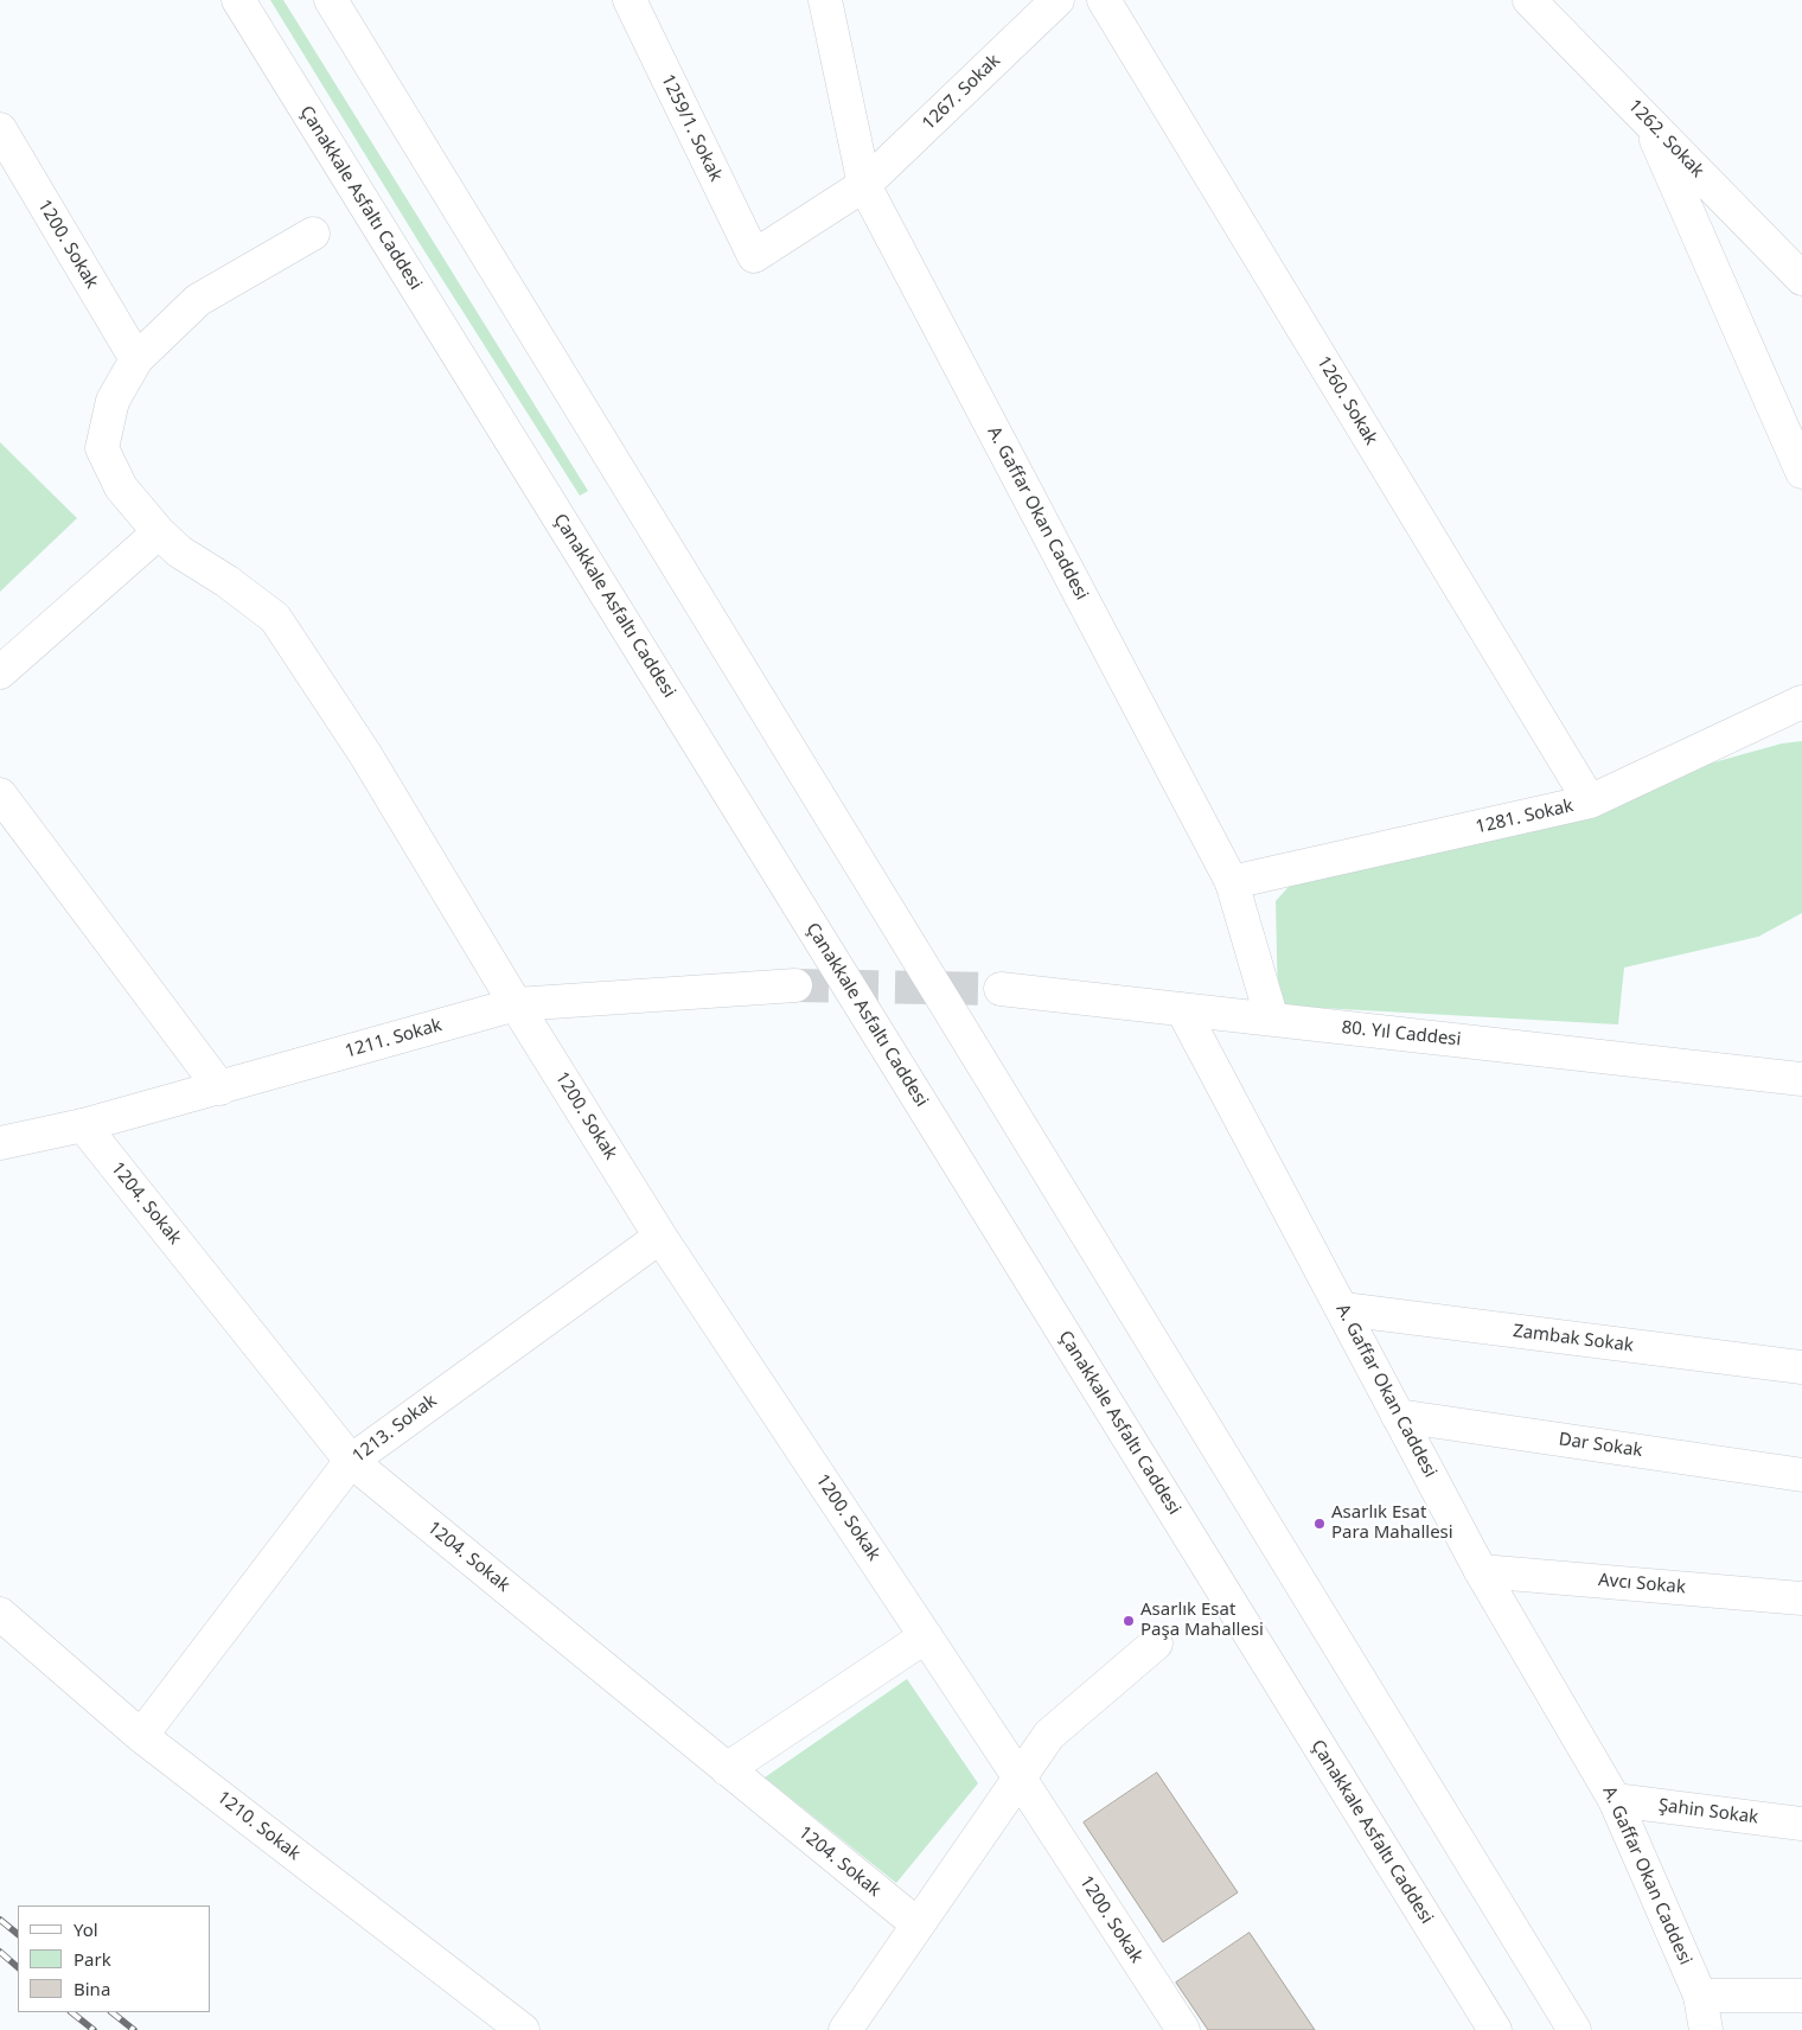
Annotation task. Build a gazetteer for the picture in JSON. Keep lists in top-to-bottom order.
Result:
{
  "streets": {
    "main road": [
      "1267. Sokak",
      "1259/1. Sokak",
      "1262. Sokak",
      "Çanakkale Asfaltı Caddesi",
      "1200. Sokak",
      "1260. Sokak",
      "A. Gaffar Okan Caddesi",
      "1281. Sokak",
      "80. Yıl Caddesi",
      "1211. Sokak",
      "1204. Sokak",
      "Zambak Sokak",
      "1213. Sokak",
      "Dar Sokak",
      "Avcı Sokak",
      "Şahin Sokak",
      "1210. Sokak"
    ]
  },
  "crossings": [
    ["1267. Sokak", "1259/1. Sokak"],
    ["1267. Sokak", "A. Gaffar Okan Caddesi"],
    ["1200. Sokak", "1211. Sokak"],
    ["1200. Sokak", "1213. Sokak"],
    ["1260. Sokak", "1281. Sokak"],
    ["A. Gaffar Okan Caddesi", "1281. Sokak"],
    ["A. Gaffar Okan Caddesi", "80. Yıl Caddesi"],
    ["A. Gaffar Okan Caddesi", "Zambak Sokak"],
    ["A. Gaffar Okan Caddesi", "Dar Sokak"],
    ["A. Gaffar Okan Caddesi", "Avcı Sokak"],
    ["A. Gaffar Okan Caddesi", "Şahin Sokak"],
    ["1211. Sokak", "1204. Sokak"],
    ["1204. Sokak", "1213. Sokak"],
    ["1213. Sokak", "1210. Sokak"]
  ],
  "places": ["Asarlık Esat Para Mahallesi", "Asarlık Esat Paşa Mahallesi"],
  "legend": ["Yol", "Park", "Bina"]
}
